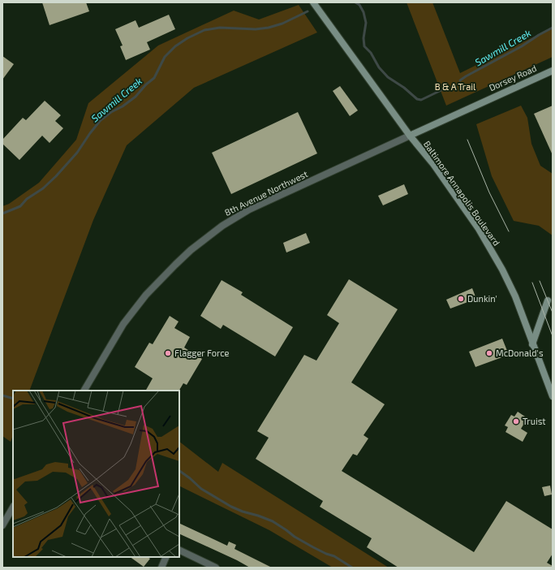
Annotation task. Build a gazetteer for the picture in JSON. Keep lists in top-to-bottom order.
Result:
{
  "streets": {
    "main road": ["Dorsey Road", "Baltimore Annapolis Boulevard"],
    "street": ["8th Avenue Northwest"]
  },
  "crossings": [
    ["Dorsey Road", "8th Avenue Northwest"],
    ["Dorsey Road", "Baltimore Annapolis Boulevard"],
    ["8th Avenue Northwest", "Baltimore Annapolis Boulevard"]
  ],
  "water": ["Sawmill Creek"],
  "parks": ["B & A Trail"],
  "places": [
    "Dunkin'",
    "Flagger Force",
    "McDonald's",
    "Truist"
  ]
}
